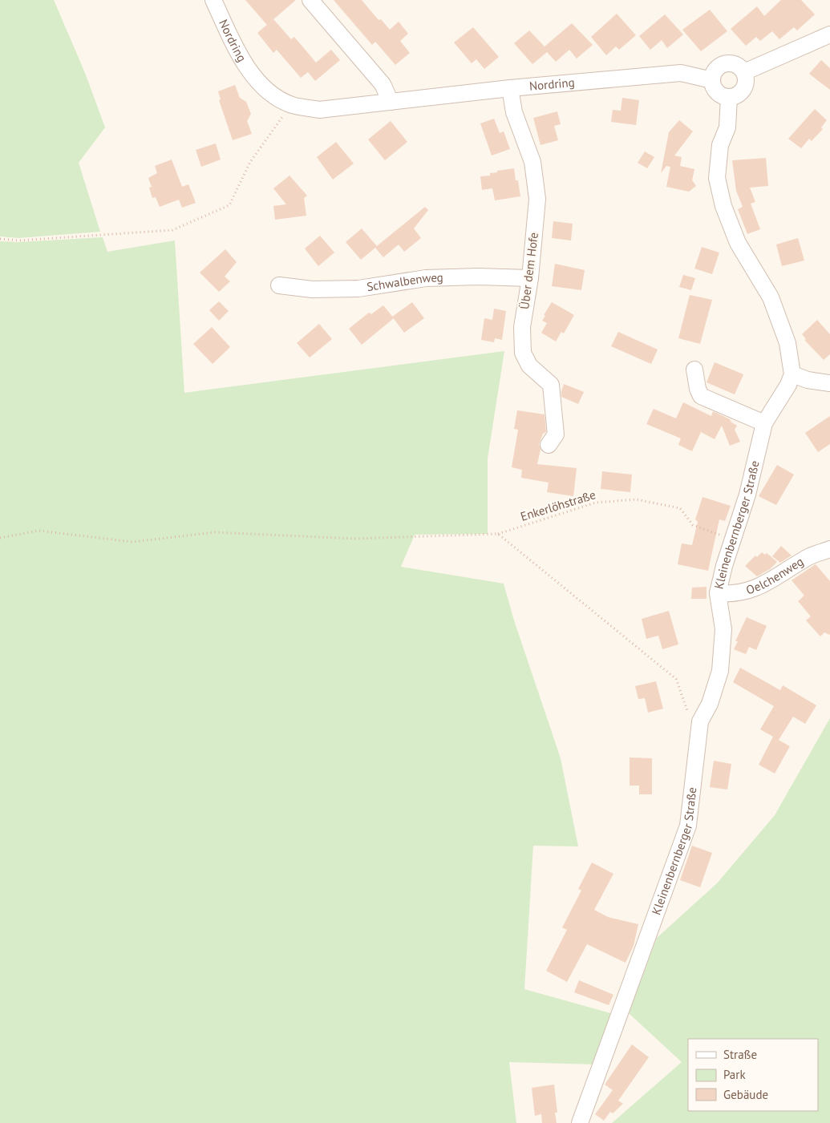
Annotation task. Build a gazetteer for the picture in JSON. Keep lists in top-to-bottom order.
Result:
{
  "streets": {
    "street": [
      "Nordring",
      "Über dem Hofe",
      "Schwalbenweg",
      "Kleinenbernberger Straße",
      "Oelchenweg"
    ],
    "path": ["Enkerlöhstraße"]
  },
  "crossings": [
    ["Nordring", "Über dem Hofe"],
    ["Über dem Hofe", "Schwalbenweg"],
    ["Enkerlöhstraße", "Kleinenbernberger Straße"],
    ["Kleinenbernberger Straße", "Oelchenweg"]
  ],
  "legend": ["Straße", "Park", "Gebäude"]
}
